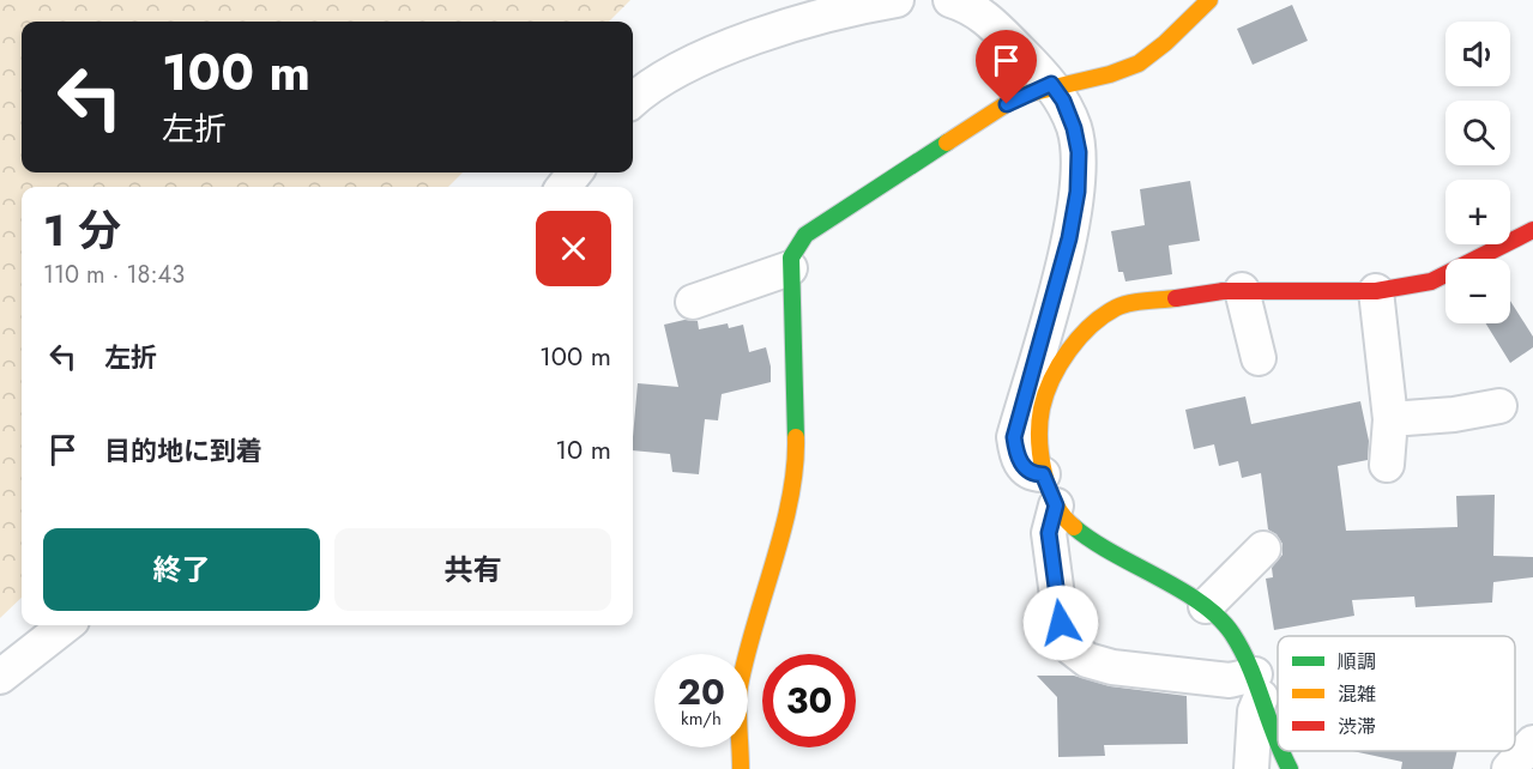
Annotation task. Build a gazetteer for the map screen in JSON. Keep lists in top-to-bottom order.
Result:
{
  "legend": ["順調", "混雑", "渋滞"],
  "page": {
    "map_buttons": ["+", "−"],
    "turn": ["100 m", "左折"],
    "heading": ["1 分", "110 m · 18:43"],
    "list": [
      {
        "name": "左折",
        "value": "100 m"
      },
      {
        "name": "目的地に到着",
        "value": "10 m"
      }
    ],
    "buttons": ["終了", "共有"],
    "speed": "20 km/h",
    "limit": "30"
  }
}
